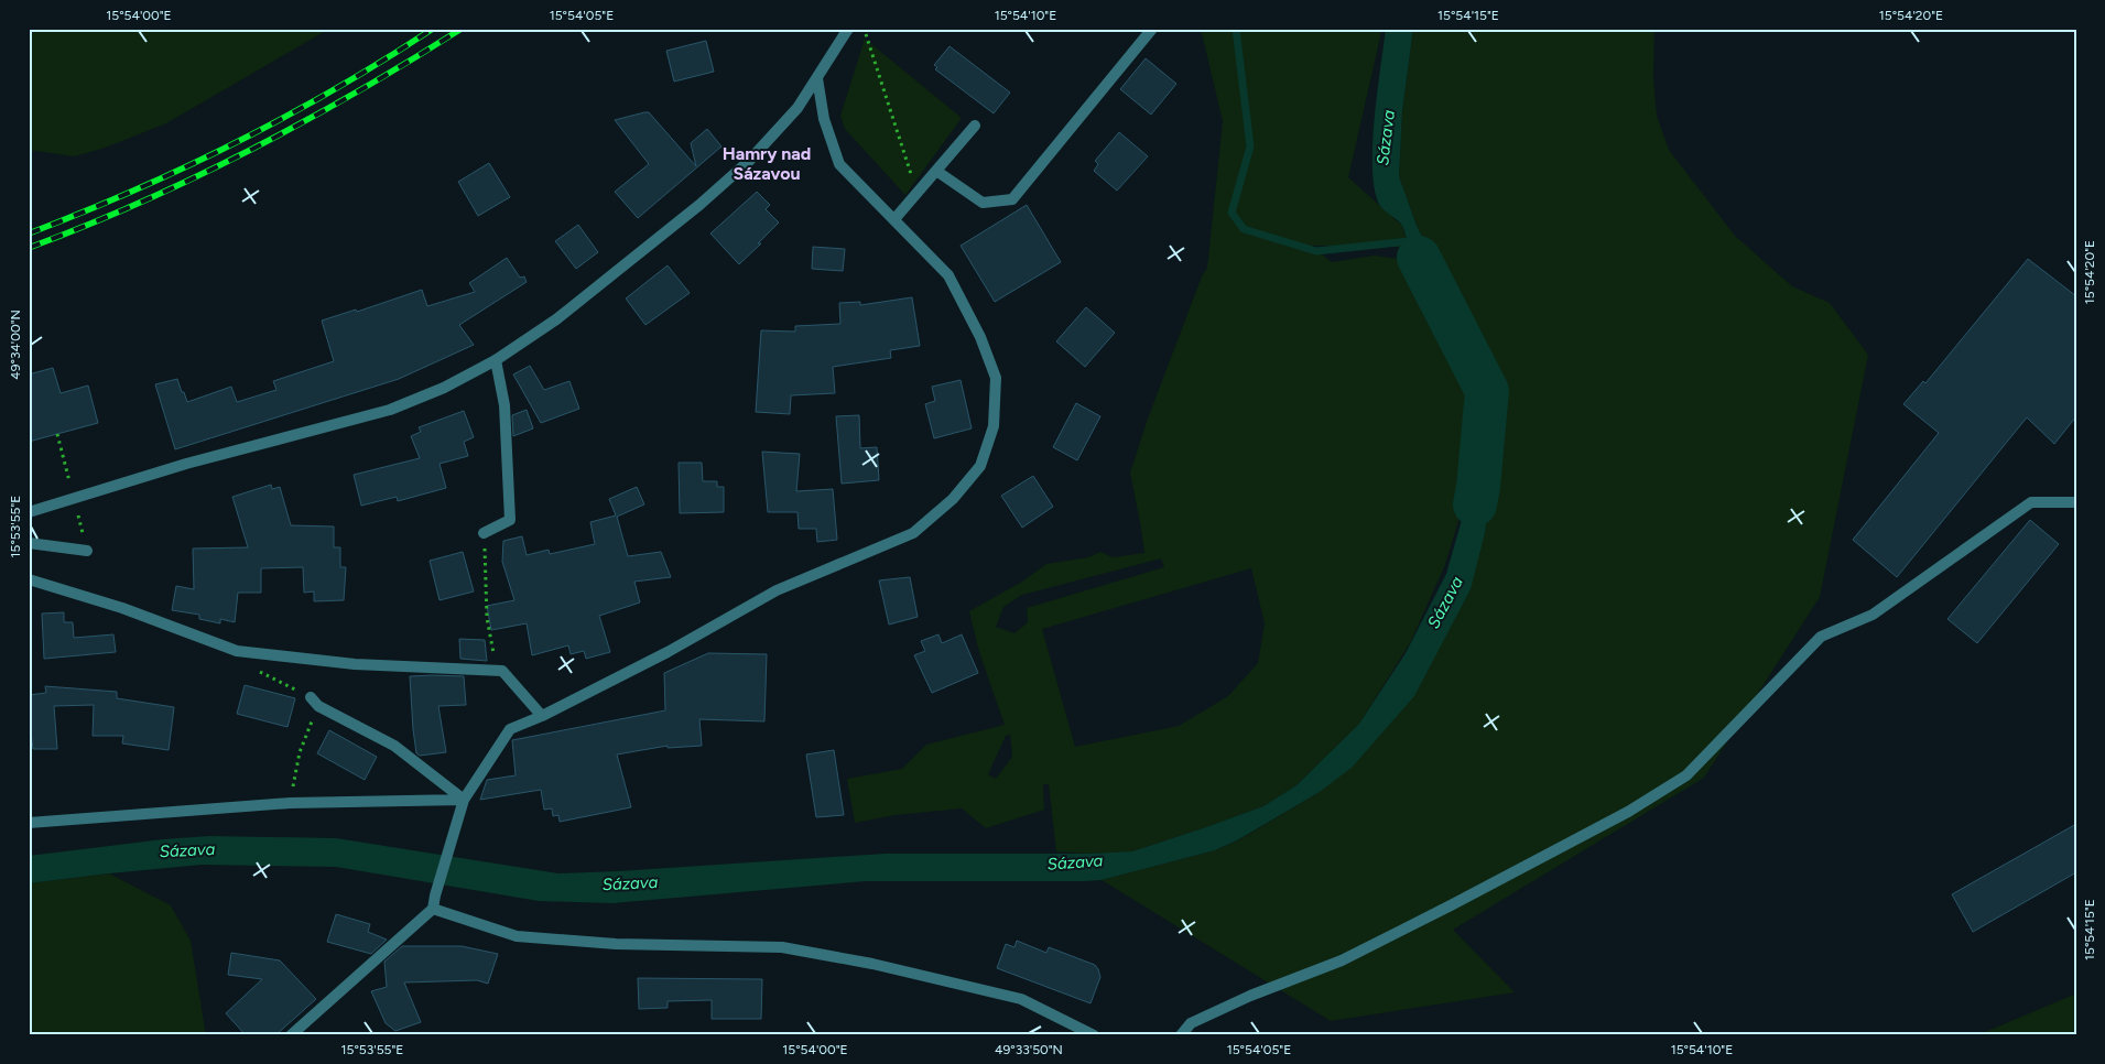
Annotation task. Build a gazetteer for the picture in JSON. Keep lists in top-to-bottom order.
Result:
{
  "districts": ["Hamry nad Sázavou"],
  "water": ["Sázava"],
  "coordinates": [
    "15°54'00\"E",
    "15°54'05\"E",
    "15°54'10\"E",
    "15°54'15\"E",
    "15°54'20\"E",
    "49°34'00\"N",
    "15°53'55\"E",
    "49°33'50\"N"
  ]
}
